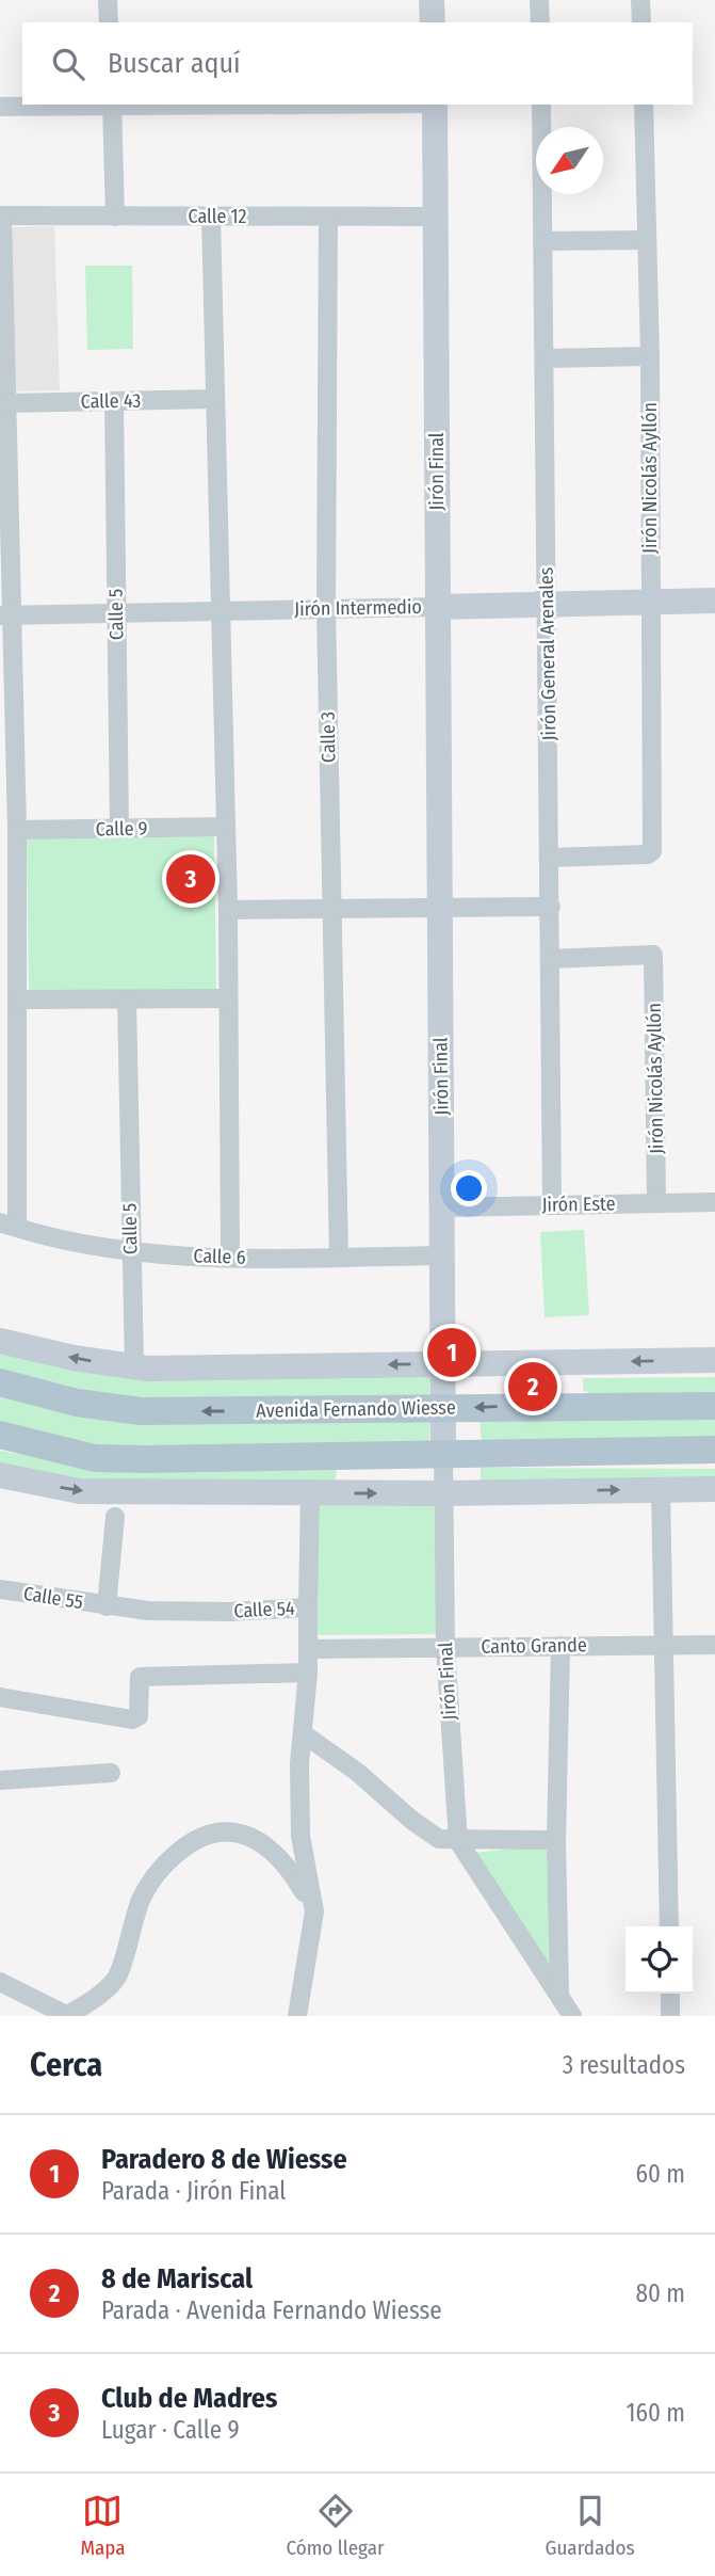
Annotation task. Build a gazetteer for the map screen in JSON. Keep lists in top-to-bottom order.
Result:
{
  "streets": {
    "main road": ["Avenida Fernando Wiesse"],
    "street": [
      "Calle 12",
      "Calle 43",
      "Jirón Final",
      "Jirón Nicolás Ayllón",
      "Jirón Intermedio",
      "Calle 5",
      "Jirón General Arenales",
      "Calle 3",
      "Calle 9",
      "Jirón Este",
      "Calle 6",
      "Calle 55",
      "Calle 54",
      "Canto Grande"
    ]
  },
  "crossings": [
    ["Calle 12", "Jirón Final"],
    ["Calle 12", "Calle 3"],
    ["Calle 43", "Calle 5"],
    ["Jirón Final", "Jirón Intermedio"],
    ["Jirón Final", "Jirón Este"],
    ["Jirón Final", "Calle 6"],
    ["Jirón Final", "Avenida Fernando Wiesse"],
    ["Jirón Final", "Canto Grande"],
    ["Jirón Nicolás Ayllón", "Jirón Intermedio"],
    ["Jirón Nicolás Ayllón", "Jirón General Arenales"],
    ["Jirón Nicolás Ayllón", "Jirón Este"],
    ["Jirón Intermedio", "Calle 5"],
    ["Jirón Intermedio", "Jirón General Arenales"],
    ["Jirón Intermedio", "Calle 3"],
    ["Calle 5", "Calle 9"],
    ["Calle 5", "Calle 6"],
    ["Jirón General Arenales", "Jirón Este"],
    ["Calle 3", "Calle 6"],
    ["Calle 55", "Calle 54"]
  ],
  "north": "bottom left",
  "page": {
    "search": "Buscar aquí",
    "pins": ["3", "1", "2"],
    "heading": ["Cerca", "3 resultados"],
    "list": [
      {
        "mark": "1",
        "name": "Paradero 8 de Wiesse",
        "note": "Parada · Jirón Final",
        "value": "60 m"
      },
      {
        "mark": "2",
        "name": "8 de Mariscal",
        "note": "Parada · Avenida Fernando Wiesse",
        "value": "80 m"
      },
      {
        "mark": "3",
        "name": "Club de Madres",
        "note": "Lugar · Calle 9",
        "value": "160 m"
      }
    ],
    "nav": ["Mapa", "Cómo llegar", "Guardados"]
  }
}
